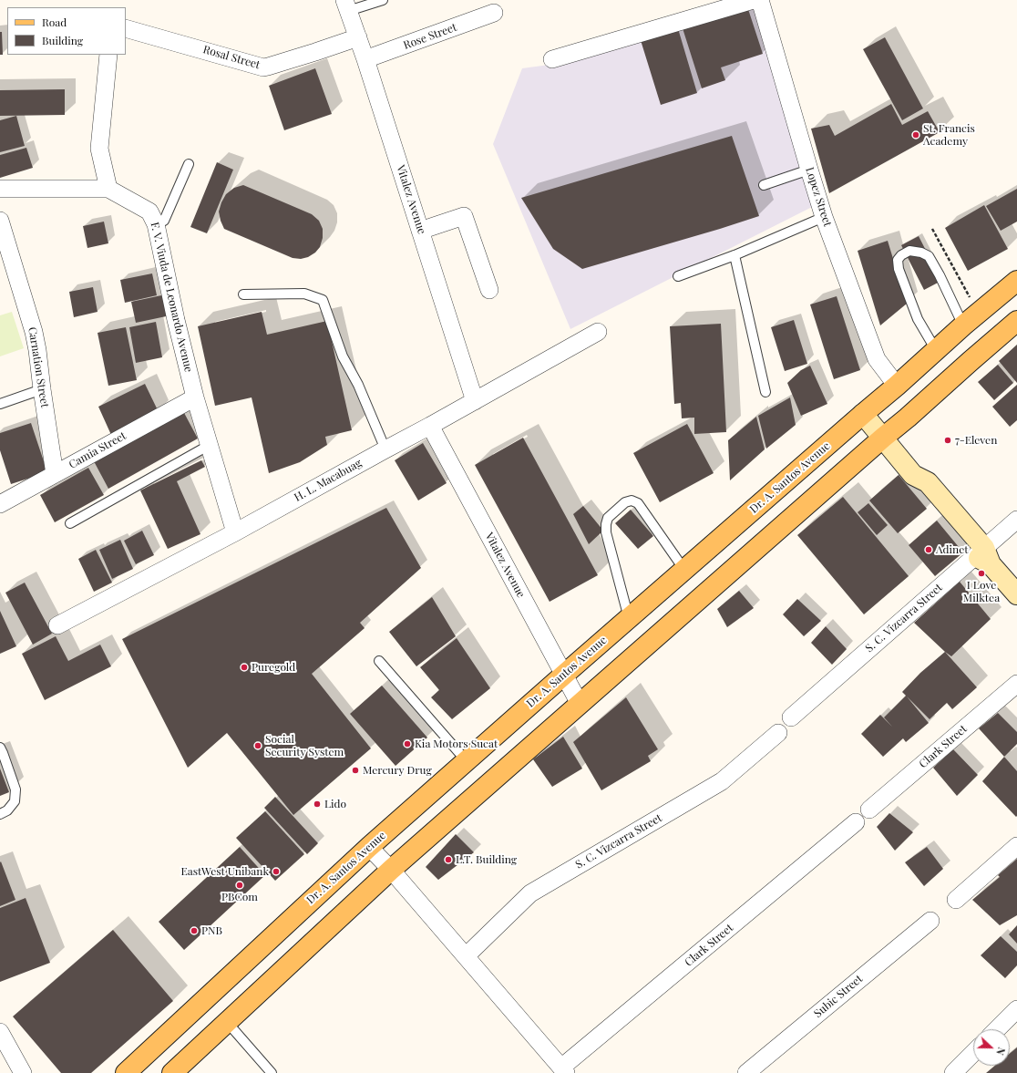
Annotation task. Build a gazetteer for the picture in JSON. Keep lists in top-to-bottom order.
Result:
{
  "streets": {
    "main road": ["Dr. A. Santos Avenue"],
    "street": [
      "Rose Street",
      "Rosal Street",
      "Lopez Street",
      "Vitalez Avenue",
      "F. V. Viuda de Leonardo Avenue",
      "Carnation Street",
      "Camia Street",
      "H. L. Macabuag",
      "S. C. Vizcarra Street",
      "Clark Street",
      "Subic Street"
    ]
  },
  "crossings": [
    ["Rose Street", "Vitalez Avenue"],
    ["Rosal Street", "Vitalez Avenue"],
    ["Lopez Street", "Dr. A. Santos Avenue"],
    ["Vitalez Avenue", "Dr. A. Santos Avenue"],
    ["Vitalez Avenue", "H. L. Macabuag"],
    ["F. V. Viuda de Leonardo Avenue", "Camia Street"],
    ["F. V. Viuda de Leonardo Avenue", "H. L. Macabuag"],
    ["Carnation Street", "Camia Street"]
  ],
  "places": [
    "St. Francis Academy",
    "7-Eleven",
    "Adinet",
    "I Love Milktea",
    "Puregold",
    "Kia Motors Sucat",
    "Social Security System",
    "Mercury Drug",
    "Lido",
    "L.T. Building",
    "EastWest Unibank",
    "PBCom",
    "PNB"
  ],
  "legend": ["Road", "Building"],
  "north": "right"
}
